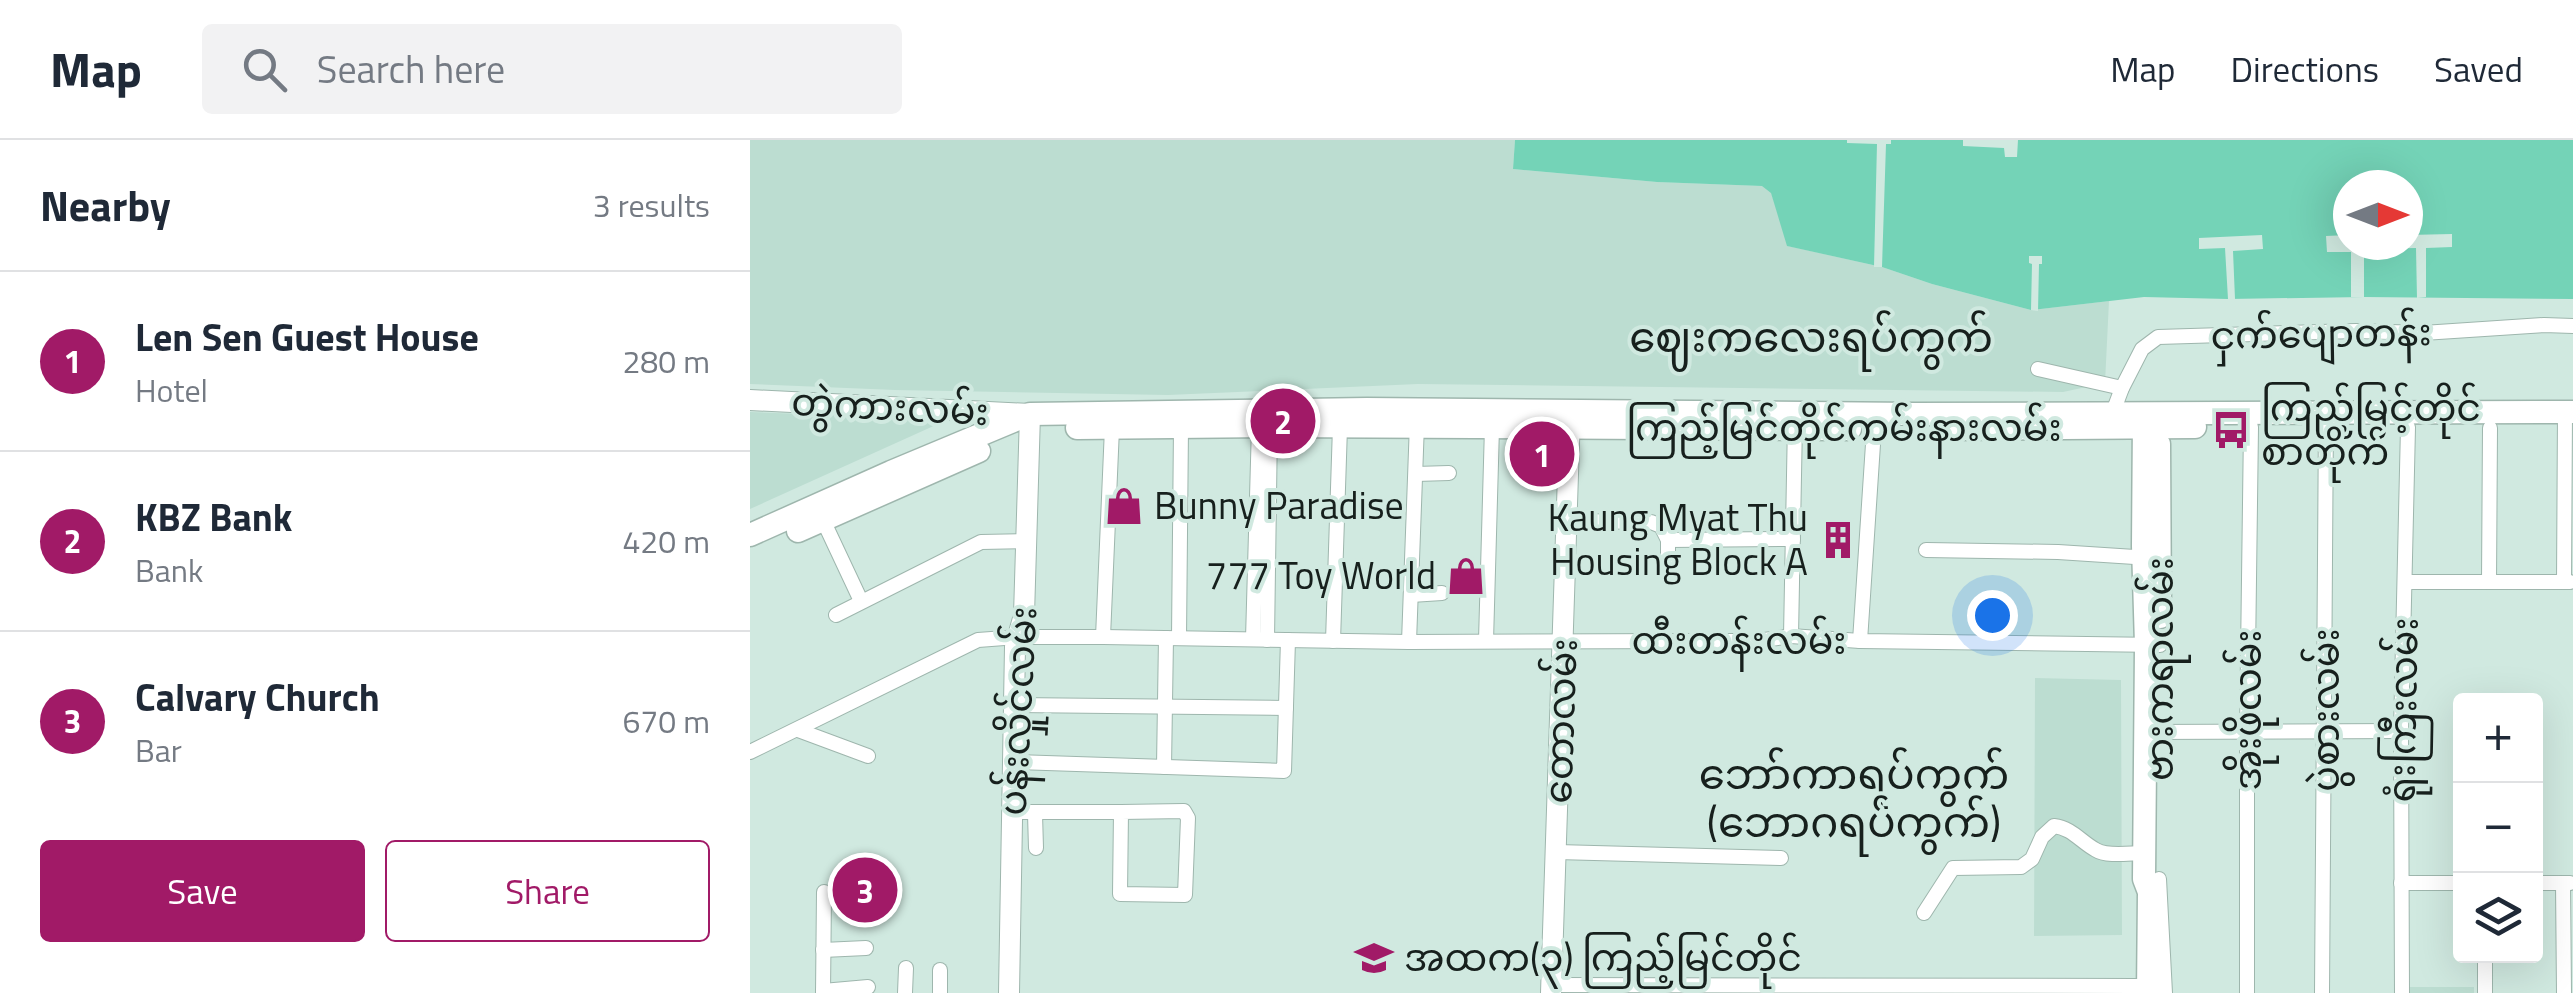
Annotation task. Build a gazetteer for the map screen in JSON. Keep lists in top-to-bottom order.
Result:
{
  "streets": {
    "main road": ["ကြည့်မြင်တိုင်ကမ်းနားလမ်း", "ဗားကရာလမ်း"],
    "street": [
      "ငှက်ပျောတန်း",
      "တွဲကားလမ်း",
      "ထီးတန်းလမ်း",
      "အိုးဖိုလမ်း",
      "ပွဲစားလမ်း",
      "ရုံးကြီးလမ်း",
      "ပန်းလှိုင်လမ်း",
      "တောလမ်း"
    ]
  },
  "crossings": [
    ["ငှက်ပျောတန်း", "ကြည့်မြင်တိုင်ကမ်းနားလမ်း"],
    ["ငှက်ပျောတန်း", "ဗားကရာလမ်း"],
    ["တွဲကားလမ်း", "ကြည့်မြင်တိုင်ကမ်းနားလမ်း"],
    ["တွဲကားလမ်း", "ပန်းလှိုင်လမ်း"],
    ["ကြည့်မြင်တိုင်ကမ်းနားလမ်း", "ဗားကရာလမ်း"],
    ["ကြည့်မြင်တိုင်ကမ်းနားလမ်း", "အိုးဖိုလမ်း"],
    ["ကြည့်မြင်တိုင်ကမ်းနားလမ်း", "ပွဲစားလမ်း"],
    ["ကြည့်မြင်တိုင်ကမ်းနားလမ်း", "ရုံးကြီးလမ်း"],
    ["ကြည့်မြင်တိုင်ကမ်းနားလမ်း", "ပန်းလှိုင်လမ်း"],
    ["ကြည့်မြင်တိုင်ကမ်းနားလမ်း", "တောလမ်း"],
    ["ထီးတန်းလမ်း", "ဗားကရာလမ်း"],
    ["ထီးတန်းလမ်း", "ပန်းလှိုင်လမ်း"],
    ["ထီးတန်းလမ်း", "တောလမ်း"]
  ],
  "districts": ["ဈေးကလေးရပ်ကွက်", "ဘော်ကာရပ်ကွက် (ဘောဂရပ်ကွက်)"],
  "places": {
    "bus stop": ["ကြည့်မြင့်တိုင် စာတိုက်"],
    "shop": ["Bunny Paradise", "777 Toy World"],
    "building": ["Kaung Myat Thu Housing Block A"],
    "school or university": ["အထက(၃) ကြည့်မြင်တိုင်"]
  },
  "north": "right",
  "page": {
    "header": "Map",
    "search": "Search here",
    "nav": ["Map", "Directions", "Saved"],
    "heading": ["Nearby", "3 results"],
    "list": [
      {
        "mark": "1",
        "name": "Len Sen Guest House",
        "note": "Hotel",
        "value": "280 m"
      },
      {
        "mark": "2",
        "name": "KBZ Bank",
        "note": "Bank",
        "value": "420 m"
      },
      {
        "mark": "3",
        "name": "Calvary Church",
        "note": "Bar",
        "value": "670 m"
      }
    ],
    "pins": ["2", "1", "3"],
    "map_buttons": ["+", "−"],
    "buttons": ["Save", "Share"]
  }
}
